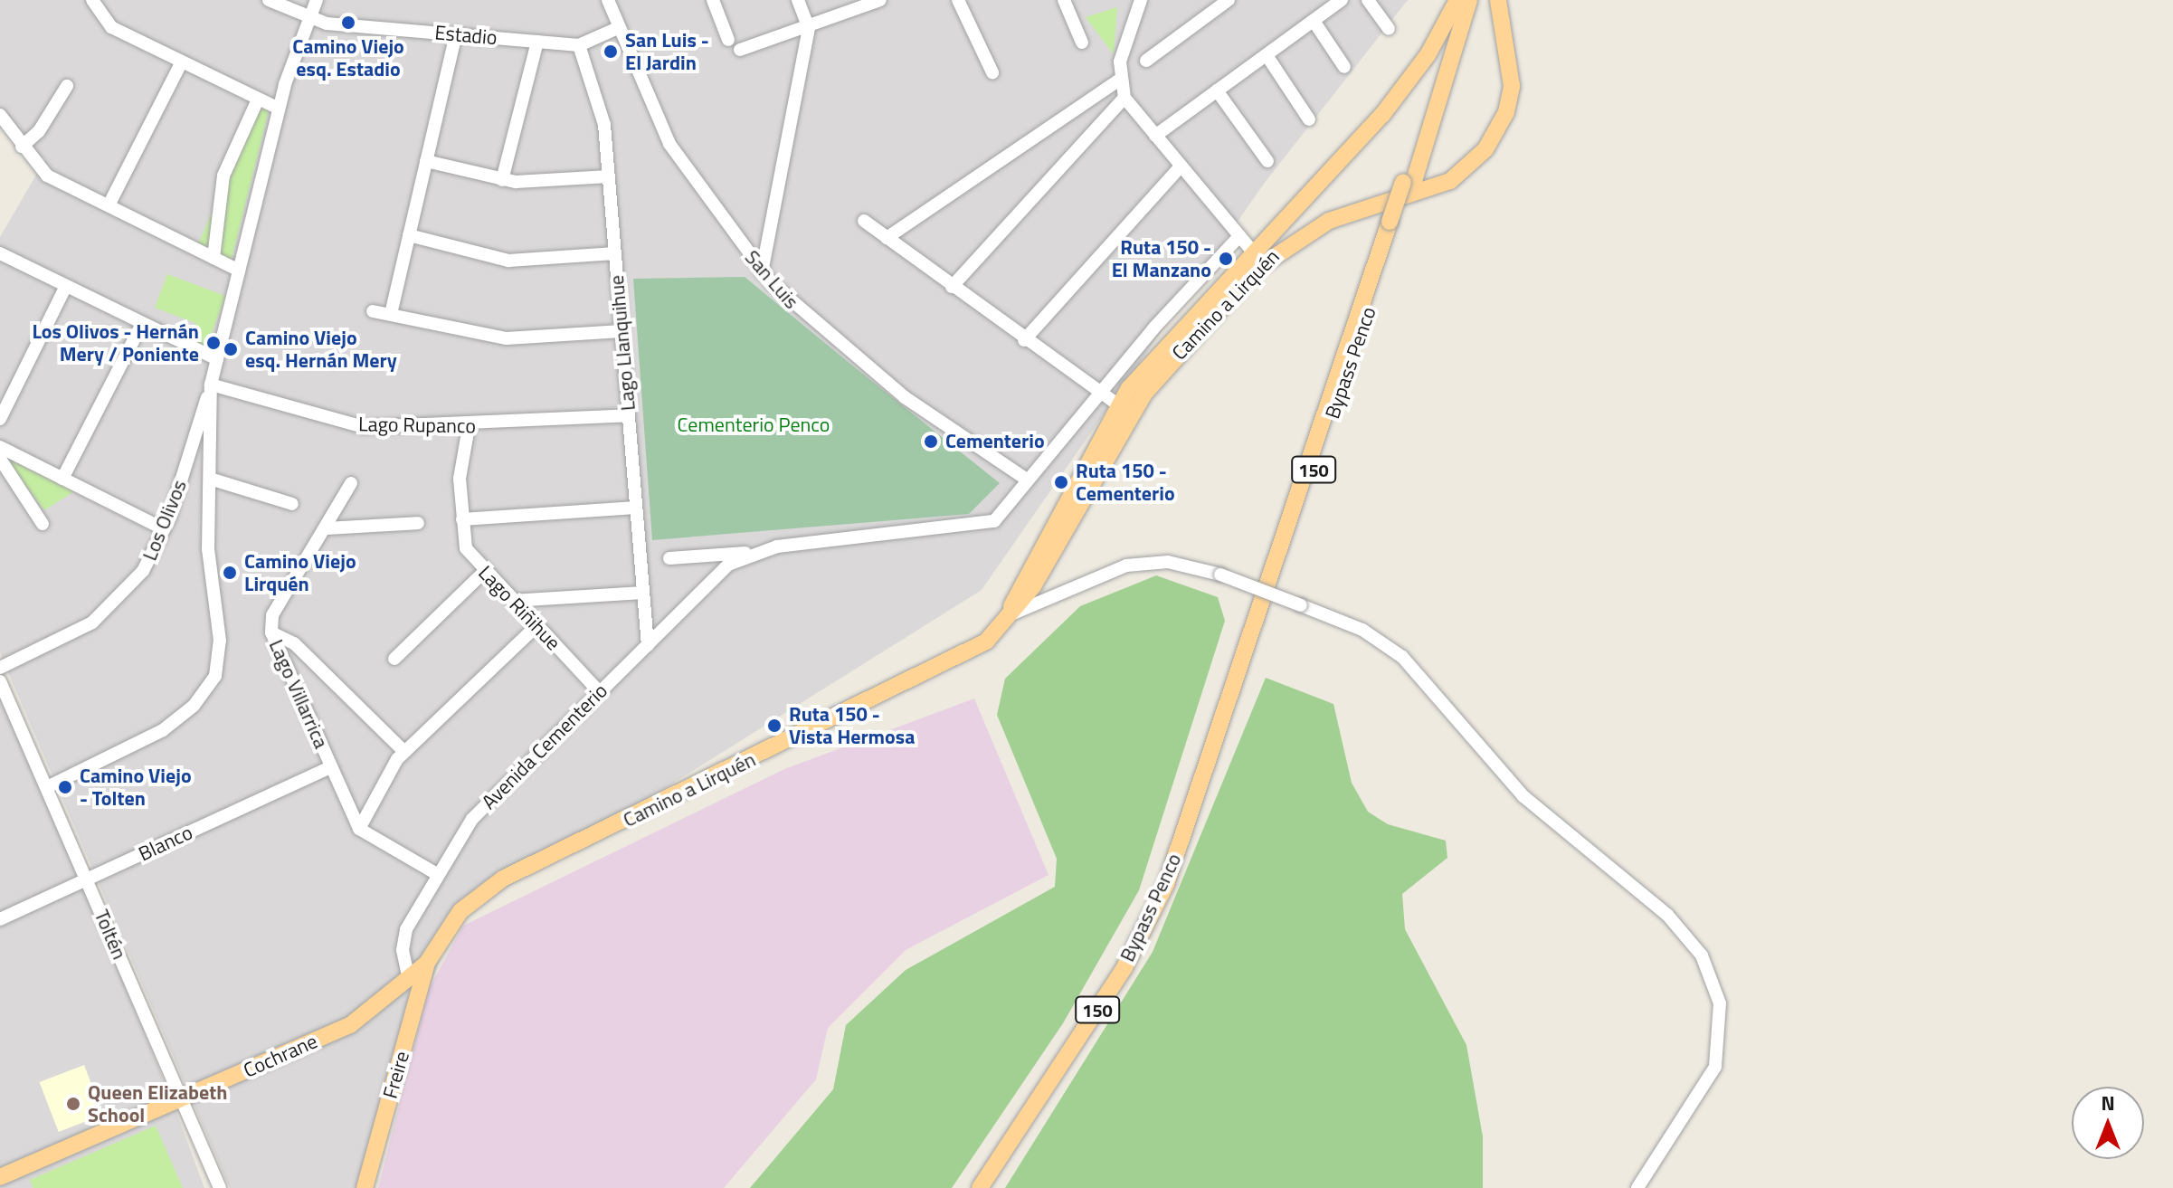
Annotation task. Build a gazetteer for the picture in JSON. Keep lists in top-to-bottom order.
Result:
{
  "streets": {
    "main road": [
      "Camino a Lirquén",
      "Bypass Penco",
      "150",
      "Cochrane",
      "Freire"
    ],
    "street": [
      "Estadio",
      "San Luis",
      "Lago Llanquihue",
      "Lago Rupanco",
      "Los Olivos",
      "Lago Riñihue",
      "Lago Villarrica",
      "Avenida Cementerio",
      "Blanco",
      "Toltén"
    ]
  },
  "crossings": [
    ["Estadio", "San Luis"],
    ["Estadio", "Lago Llanquihue"],
    ["Camino a Lirquén", "Bypass Penco"],
    ["Camino a Lirquén", "Cochrane"],
    ["Camino a Lirquén", "Freire"],
    ["Lago Llanquihue", "Lago Rupanco"],
    ["Lago Llanquihue", "Avenida Cementerio"],
    ["Lago Rupanco", "Los Olivos"],
    ["Lago Rupanco", "Lago Riñihue"],
    ["Lago Riñihue", "Avenida Cementerio"],
    ["Lago Villarrica", "Blanco"],
    ["Avenida Cementerio", "Cochrane"],
    ["Blanco", "Toltén"],
    ["Toltén", "Cochrane"],
    ["Cochrane", "Freire"]
  ],
  "parks": ["Cementerio Penco"],
  "places": [
    "Camino Viejo esq. Estadio",
    "San Luis - El Jardin",
    "Ruta 150 - El Manzano",
    "Los Olivos - Hernán Mery / Poniente",
    "Camino Viejo esq. Hernán Mery",
    "Cementerio",
    "Ruta 150 - Cementerio",
    "Camino Viejo Lirquén",
    "Ruta 150 - Vista Hermosa",
    "Camino Viejo - Tolten",
    "Queen Elizabeth School"
  ],
  "north": "top"
}
